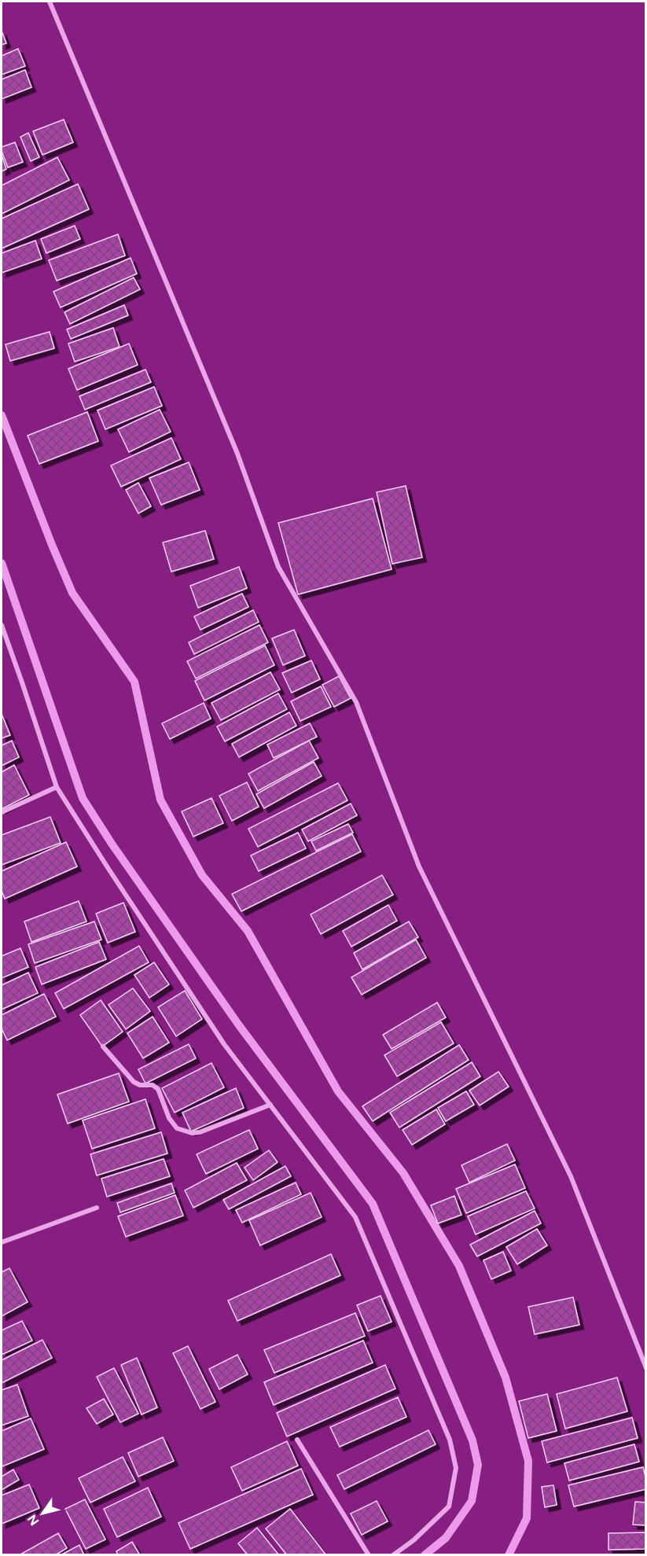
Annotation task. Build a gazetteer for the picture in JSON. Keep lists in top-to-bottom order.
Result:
{
  "north": "bottom left"
}
